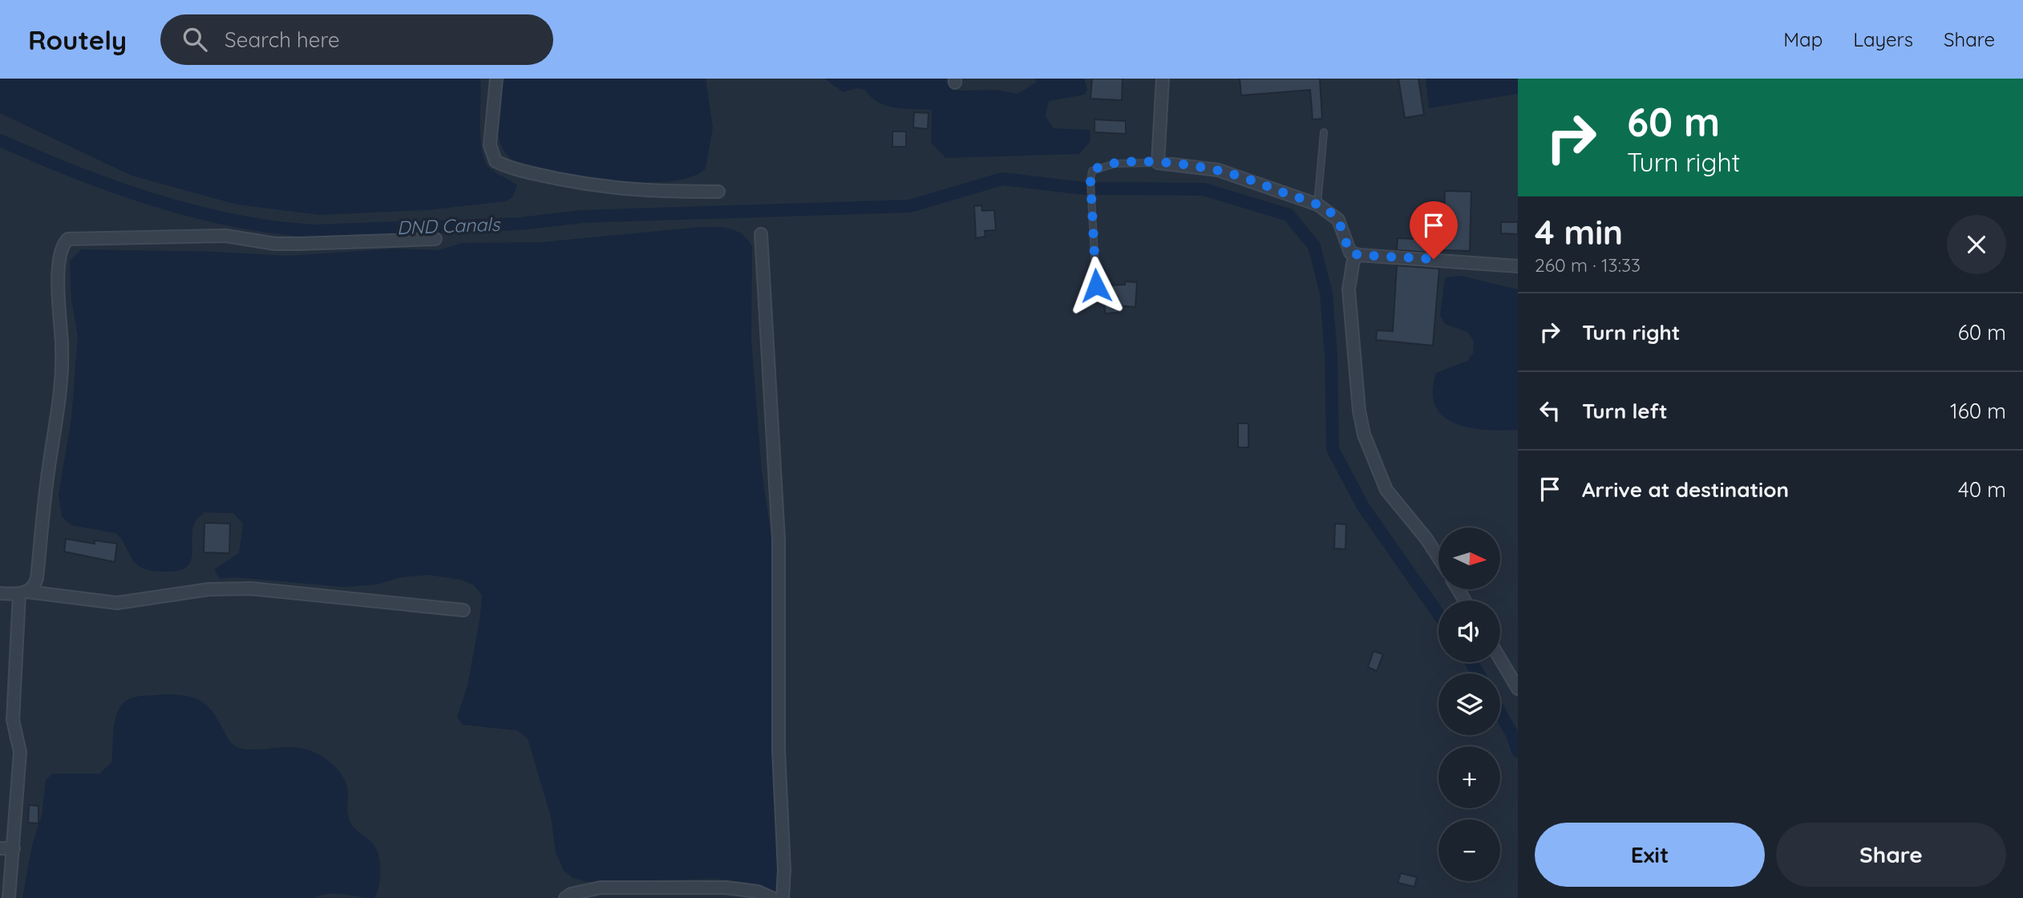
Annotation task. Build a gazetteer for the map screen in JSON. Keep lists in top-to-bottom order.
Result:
{
  "water": ["DND Canals"],
  "north": "right",
  "page": {
    "header": "Routely",
    "search": "Search here",
    "nav": ["Map", "Layers", "Share"],
    "turn": ["60 m", "Turn right"],
    "heading": ["4 min", "260 m · 13:33"],
    "list": [
      {
        "name": "Turn right",
        "value": "60 m"
      },
      {
        "name": "Turn left",
        "value": "160 m"
      },
      {
        "name": "Arrive at destination",
        "value": "40 m"
      }
    ],
    "map_buttons": ["+", "−"],
    "buttons": ["Exit", "Share"]
  }
}
